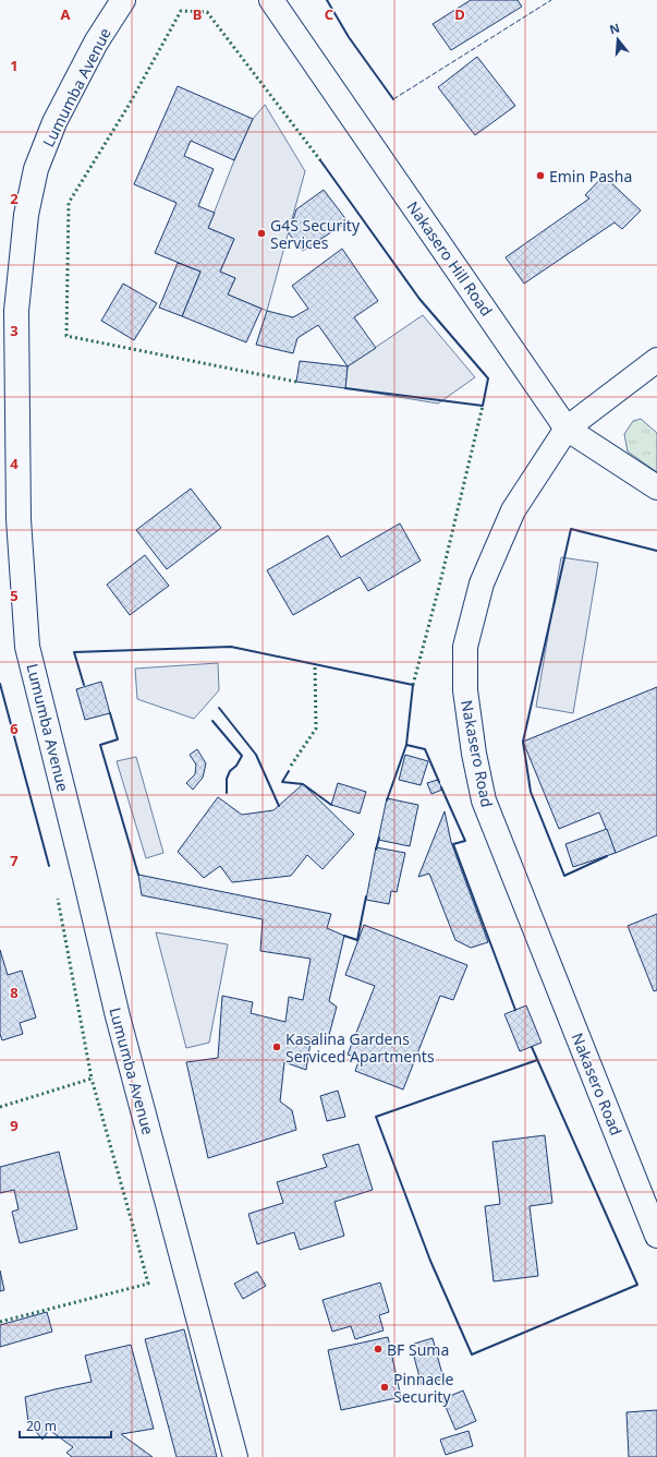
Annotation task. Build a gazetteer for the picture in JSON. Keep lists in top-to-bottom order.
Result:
{
  "streets": {
    "street": ["Lumumba Avenue", "Nakasero Hill Road", "Nakasero Road"]
  },
  "crossings": [
    ["Nakasero Hill Road", "Nakasero Road"]
  ],
  "places": [
    "Emin Pasha",
    "G4S Security Services",
    "Kasalina Gardens Serviced Apartments",
    "BF Suma",
    "Pinnacle Security"
  ],
  "scale_bar": "20 m",
  "north": "top",
  "grid": {
    "columns": [
      "A",
      "B",
      "C",
      "D"
    ],
    "rows": [
      "1",
      "2",
      "3",
      "4",
      "5",
      "6",
      "7",
      "8",
      "9"
    ]
  }
}
